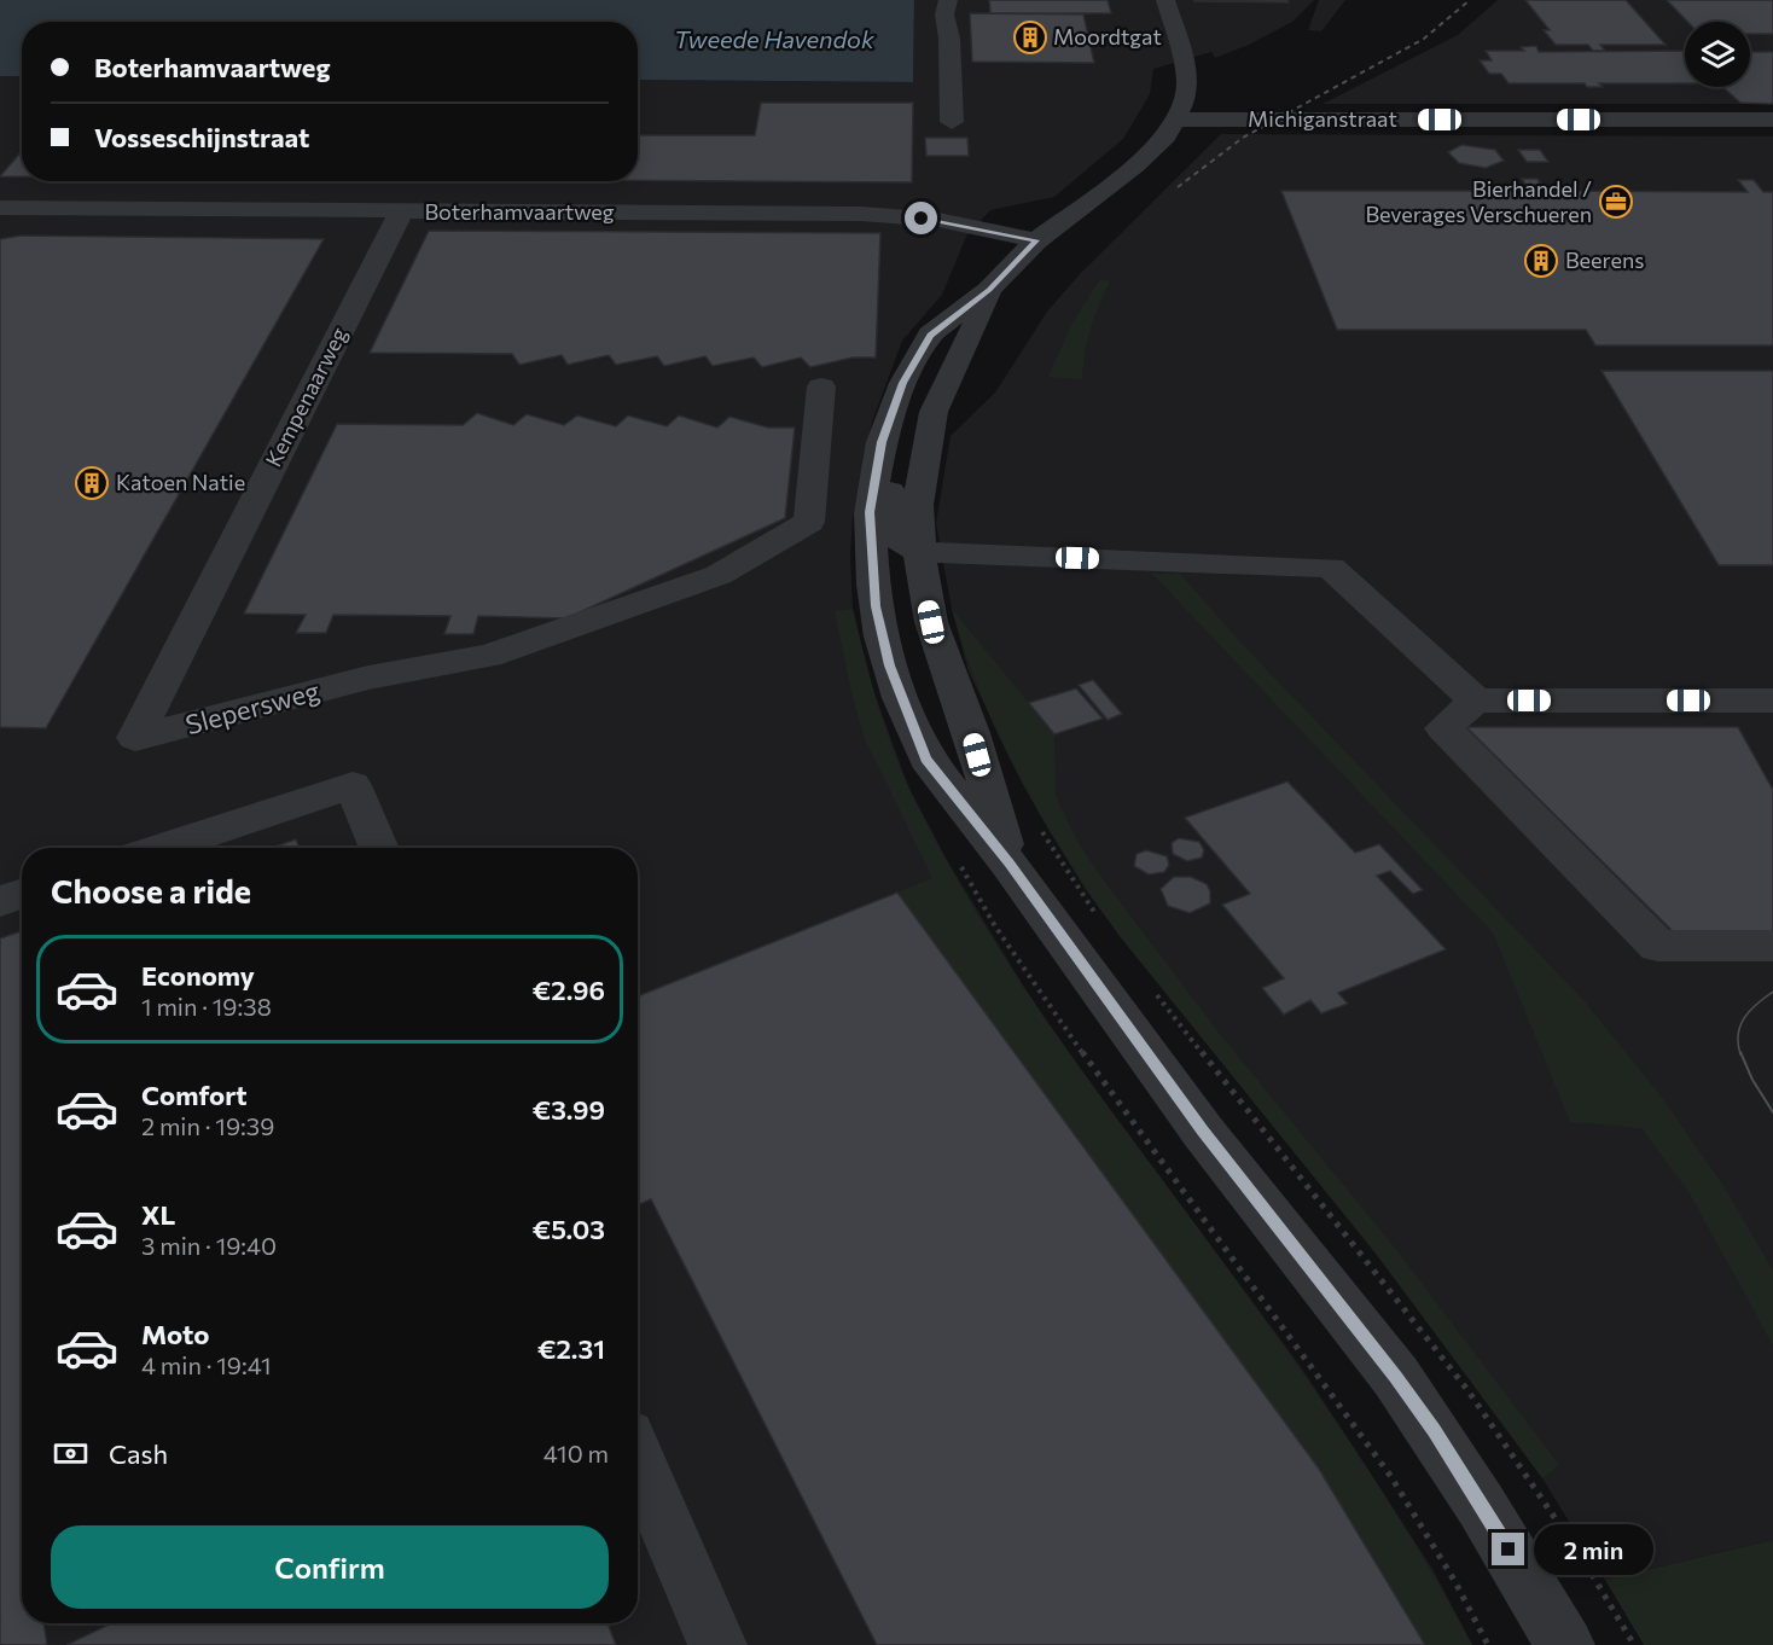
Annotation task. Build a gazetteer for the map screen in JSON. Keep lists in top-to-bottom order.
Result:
{
  "streets": {
    "street": [
      "Michiganstraat",
      "Boterhamvaartweg",
      "Kempenaarweg",
      "Slepersweg"
    ]
  },
  "crossings": [
    ["Boterhamvaartweg", "Kempenaarweg"],
    ["Kempenaarweg", "Slepersweg"]
  ],
  "water": ["Tweede Havendok"],
  "places": {
    "building": ["Moordtgat", "Beerens", "Katoen Natie"],
    "office": ["Bierhandel / Beverages Verschueren"]
  },
  "page": {
    "banner": ["Boterhamvaartweg", "Vosseschijnstraat"],
    "heading": "Choose a ride",
    "list": [
      {
        "name": "Economy",
        "note": "1 min · 19:38",
        "value": "€2.96"
      },
      {
        "name": "Comfort",
        "note": "2 min · 19:39",
        "value": "€3.99"
      },
      {
        "name": "XL",
        "note": "3 min · 19:40",
        "value": "€5.03"
      },
      {
        "name": "Moto",
        "note": "4 min · 19:41",
        "value": "€2.31"
      }
    ],
    "pay": ["Cash", "410 m"],
    "buttons": "Confirm",
    "bubble": "2 min"
  }
}
